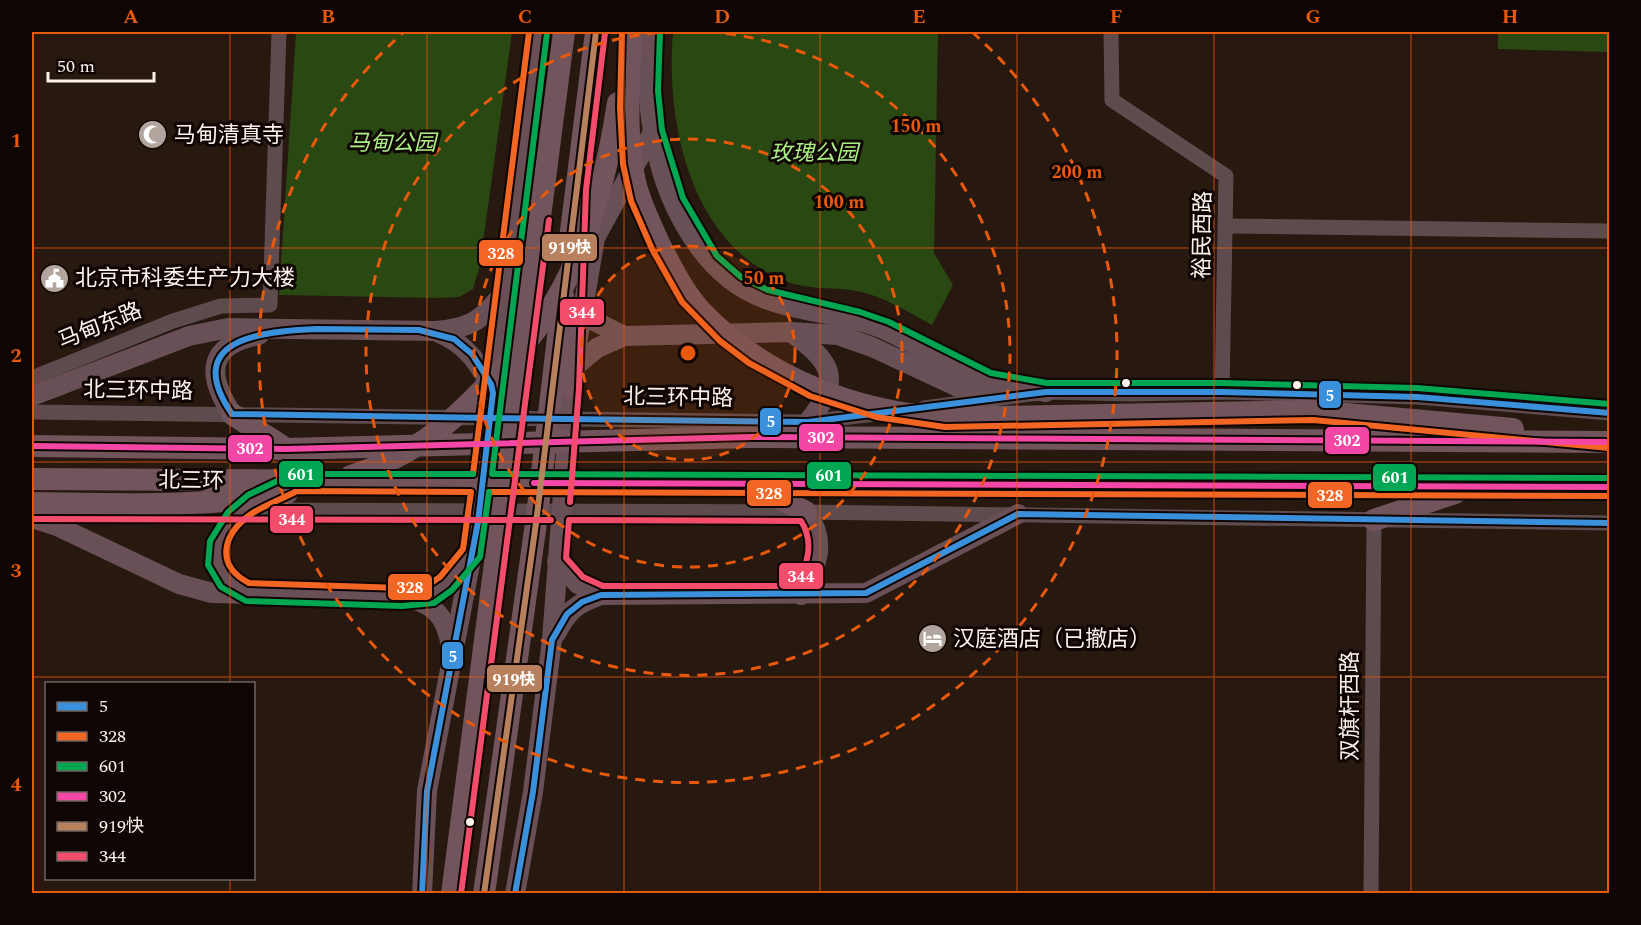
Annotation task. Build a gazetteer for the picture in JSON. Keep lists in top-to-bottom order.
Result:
{
  "streets": {
    "highway": ["北三环"],
    "street": [
      "裕民西路",
      "马甸东路",
      "北三环中路",
      "双旗杆西路"
    ]
  },
  "crossings": [
    ["裕民西路", "北三环中路"]
  ],
  "parks": ["马甸公园", "玫瑰公园"],
  "places": {
    "mosque": ["马甸清真寺"],
    "public building": ["北京市科委生产力大楼"],
    "hotel": ["汉庭酒店（已撤店）"]
  },
  "lines": [
    "transit line 328",
    "transit line 601",
    "transit line 919快",
    "transit line 344",
    "transit line 5",
    "transit line 302"
  ],
  "legend": [
    "5",
    "328",
    "601",
    "302",
    "919快",
    "344"
  ],
  "scale_bar": "50 m",
  "grid": {
    "columns": [
      "A",
      "B",
      "C",
      "D",
      "E",
      "F",
      "G",
      "H"
    ],
    "rows": [
      "1",
      "2",
      "3",
      "4"
    ]
  },
  "rings": [
    "150 m",
    "200 m",
    "100 m",
    "50 m"
  ]
}
